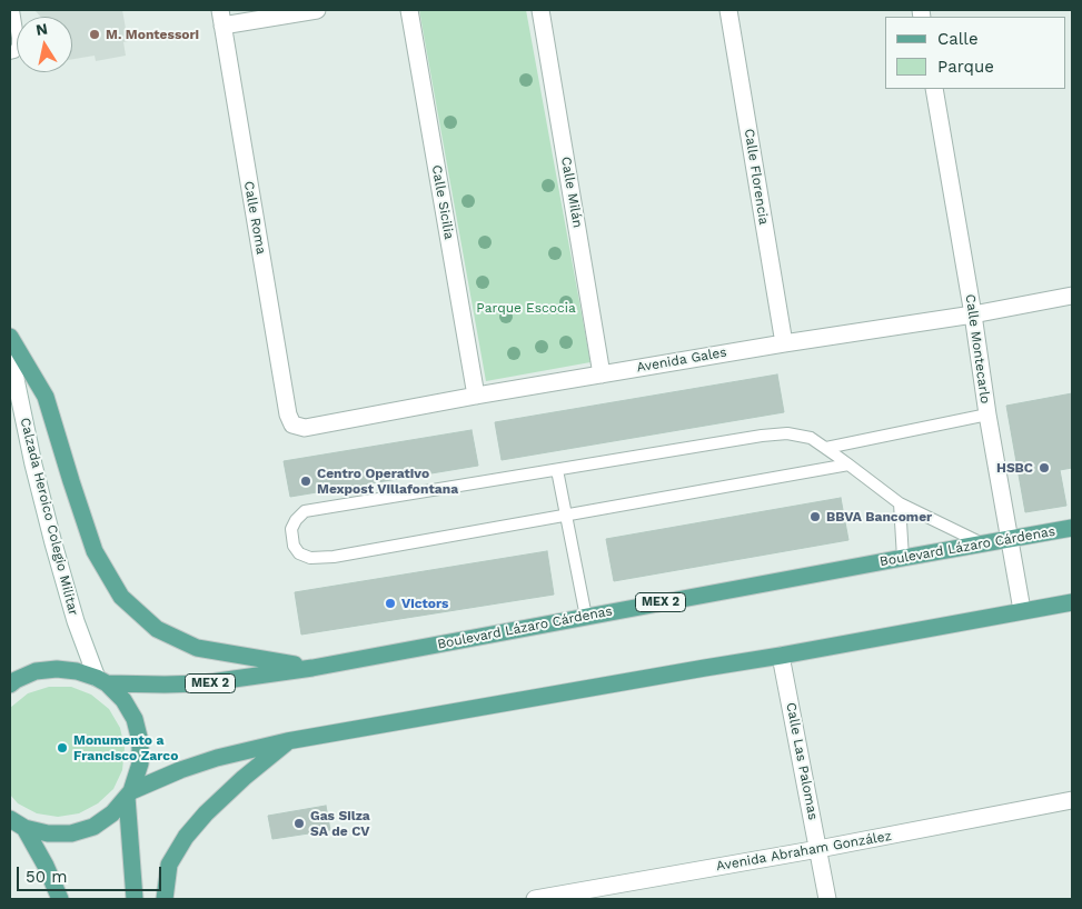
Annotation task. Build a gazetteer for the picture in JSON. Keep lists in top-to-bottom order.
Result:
{
  "streets": {
    "main road": ["Boulevard Lázaro Cárdenas", "MEX 2"],
    "street": [
      "Calle Florencia",
      "Calle Milán",
      "Calle Sicilia",
      "Calle Roma",
      "Calle Montecarlo",
      "Avenida Gales",
      "Calzada Heroico Colegio Militar",
      "Calle Las Palomas",
      "Avenida Abraham González"
    ]
  },
  "crossings": [
    ["Calle Florencia", "Avenida Gales"],
    ["Calle Milán", "Avenida Gales"],
    ["Calle Sicilia", "Avenida Gales"],
    ["Calle Roma", "Avenida Gales"],
    ["Calle Montecarlo", "Avenida Gales"],
    ["Calle Montecarlo", "Boulevard Lázaro Cárdenas"],
    ["Calzada Heroico Colegio Militar", "Boulevard Lázaro Cárdenas"],
    ["Calzada Heroico Colegio Militar", "MEX 2"],
    ["Boulevard Lázaro Cárdenas", "MEX 2"],
    ["Calle Las Palomas", "Avenida Abraham González"]
  ],
  "parks": ["Parque Escocia"],
  "places": [
    "M. Montessori",
    "HSBC",
    "Centro Operativo Mexpost Villafontana",
    "BBVA Bancomer",
    "Victors",
    "Monumento a Francisco Zarco",
    "Gas Silza SA de CV"
  ],
  "legend": ["Calle", "Parque"],
  "scale_bar": "50 m",
  "north": "top"
}
